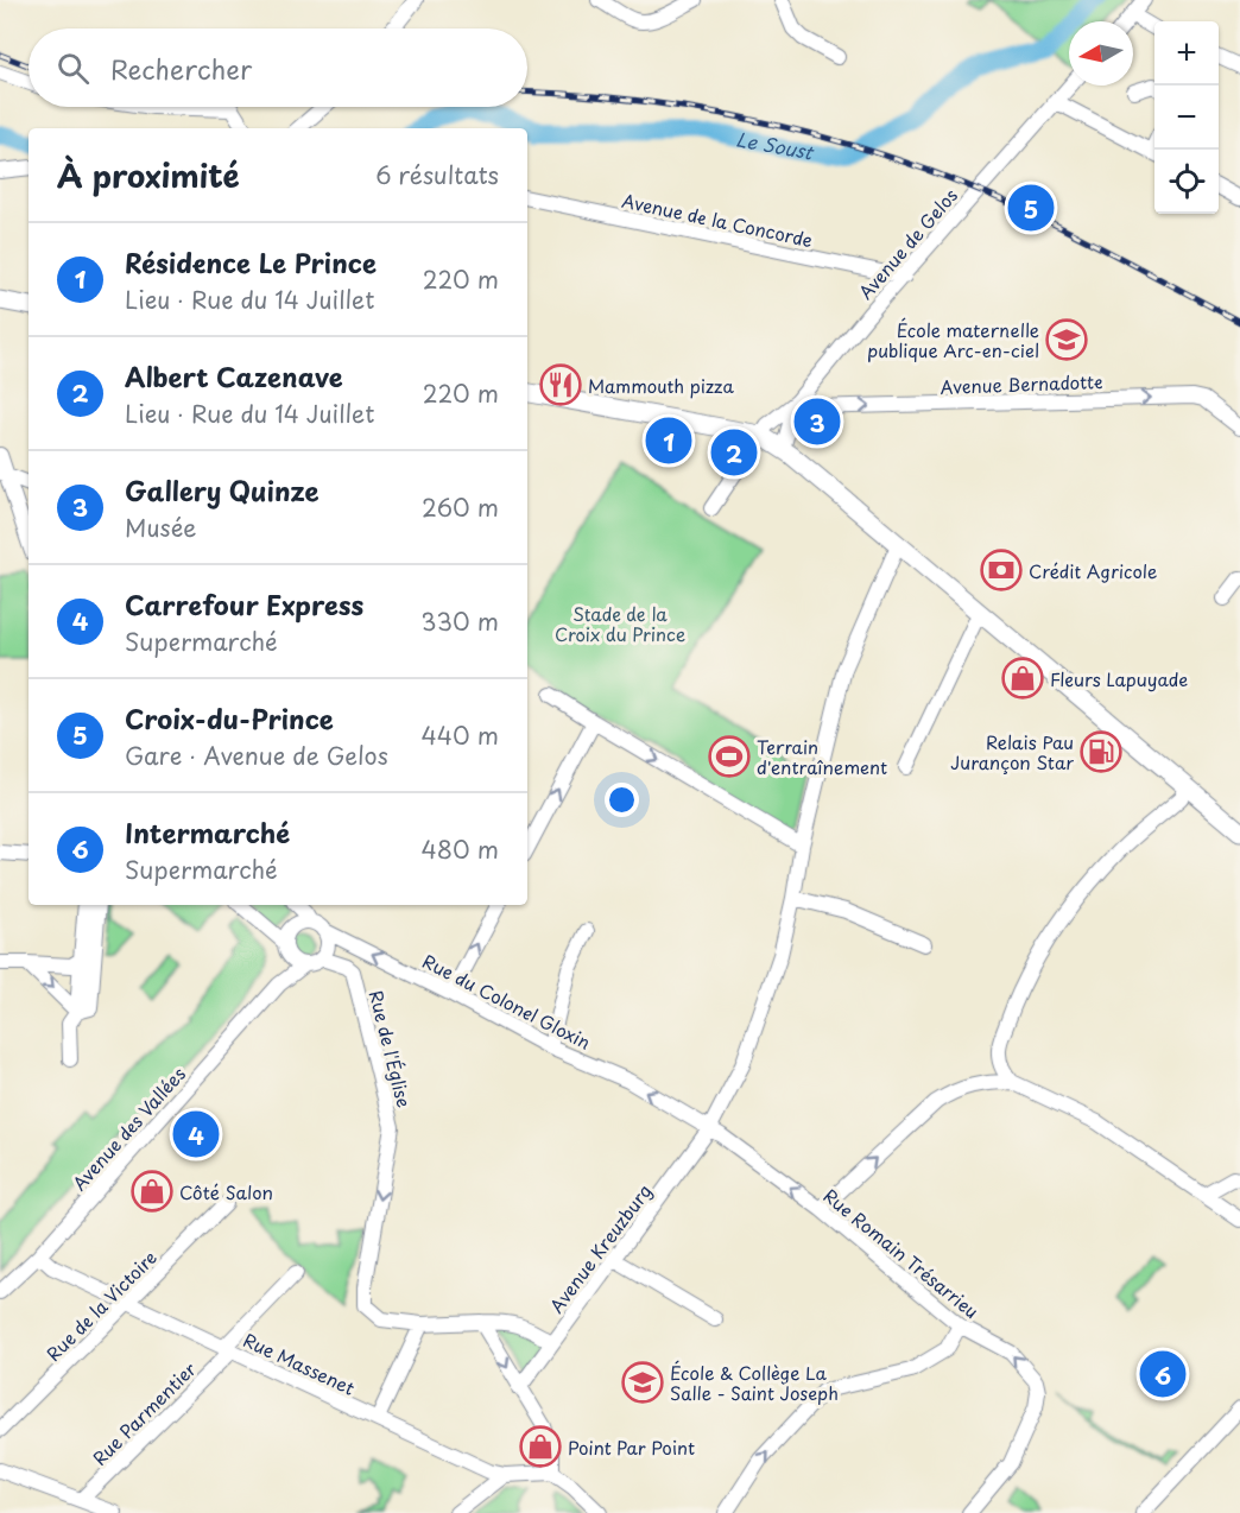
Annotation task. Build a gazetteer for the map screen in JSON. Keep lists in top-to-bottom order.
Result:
{
  "streets": {
    "street": [
      "Avenue de la Concorde",
      "Avenue de Gelos",
      "Avenue Bernadotte",
      "Rue du Colonel Gloxin",
      "Rue de l'Église",
      "Avenue des Vallées",
      "Avenue Kreuzburg",
      "Rue Romain Trésarrieu",
      "Rue de la Victoire",
      "Rue Massenet",
      "Rue Parmentier"
    ]
  },
  "crossings": [
    ["Avenue de la Concorde", "Avenue de Gelos"],
    ["Avenue de Gelos", "Avenue Bernadotte"],
    ["Rue du Colonel Gloxin", "Rue de l'Église"],
    ["Rue du Colonel Gloxin", "Avenue des Vallées"],
    ["Rue du Colonel Gloxin", "Avenue Kreuzburg"],
    ["Rue du Colonel Gloxin", "Rue Romain Trésarrieu"],
    ["Rue de l'Église", "Avenue des Vallées"],
    ["Avenue des Vallées", "Rue Massenet"],
    ["Avenue Kreuzburg", "Rue Romain Trésarrieu"],
    ["Rue de la Victoire", "Rue Massenet"],
    ["Rue Massenet", "Rue Parmentier"]
  ],
  "one_way": ["Avenue Bernadotte", "Rue du Colonel Gloxin", "Rue de l'Église"],
  "water": ["Le Soust"],
  "parks": ["Stade de la Croix du Prince"],
  "places": {
    "school or university": ["École maternelle publique Arc-en-ciel", "École & Collège La Salle - Saint Joseph"],
    "restaurant": ["Mammouth pizza"],
    "bank": ["Crédit Agricole"],
    "shop": ["Fleurs Lapuyade", "Côté Salon", "Point Par Point"],
    "fuel station": ["Relais Pau Jurançon Star"],
    "sports": ["Terrain d'entraînement"]
  },
  "north": "left",
  "page": {
    "map_buttons": ["+", "−"],
    "search": "Rechercher",
    "heading": ["À proximité", "6 résultats"],
    "pins": [
      "5",
      "3",
      "1",
      "2",
      "4",
      "6"
    ],
    "list": [
      {
        "mark": "1",
        "name": "Résidence Le Prince",
        "note": "Lieu · Rue du 14 Juillet",
        "value": "220 m"
      },
      {
        "mark": "2",
        "name": "Albert Cazenave",
        "note": "Lieu · Rue du 14 Juillet",
        "value": "220 m"
      },
      {
        "mark": "3",
        "name": "Gallery Quinze",
        "note": "Musée",
        "value": "260 m"
      },
      {
        "mark": "4",
        "name": "Carrefour Express",
        "note": "Supermarché",
        "value": "330 m"
      },
      {
        "mark": "5",
        "name": "Croix-du-Prince",
        "note": "Gare · Avenue de Gelos",
        "value": "440 m"
      },
      {
        "mark": "6",
        "name": "Intermarché",
        "note": "Supermarché",
        "value": "480 m"
      }
    ]
  }
}
